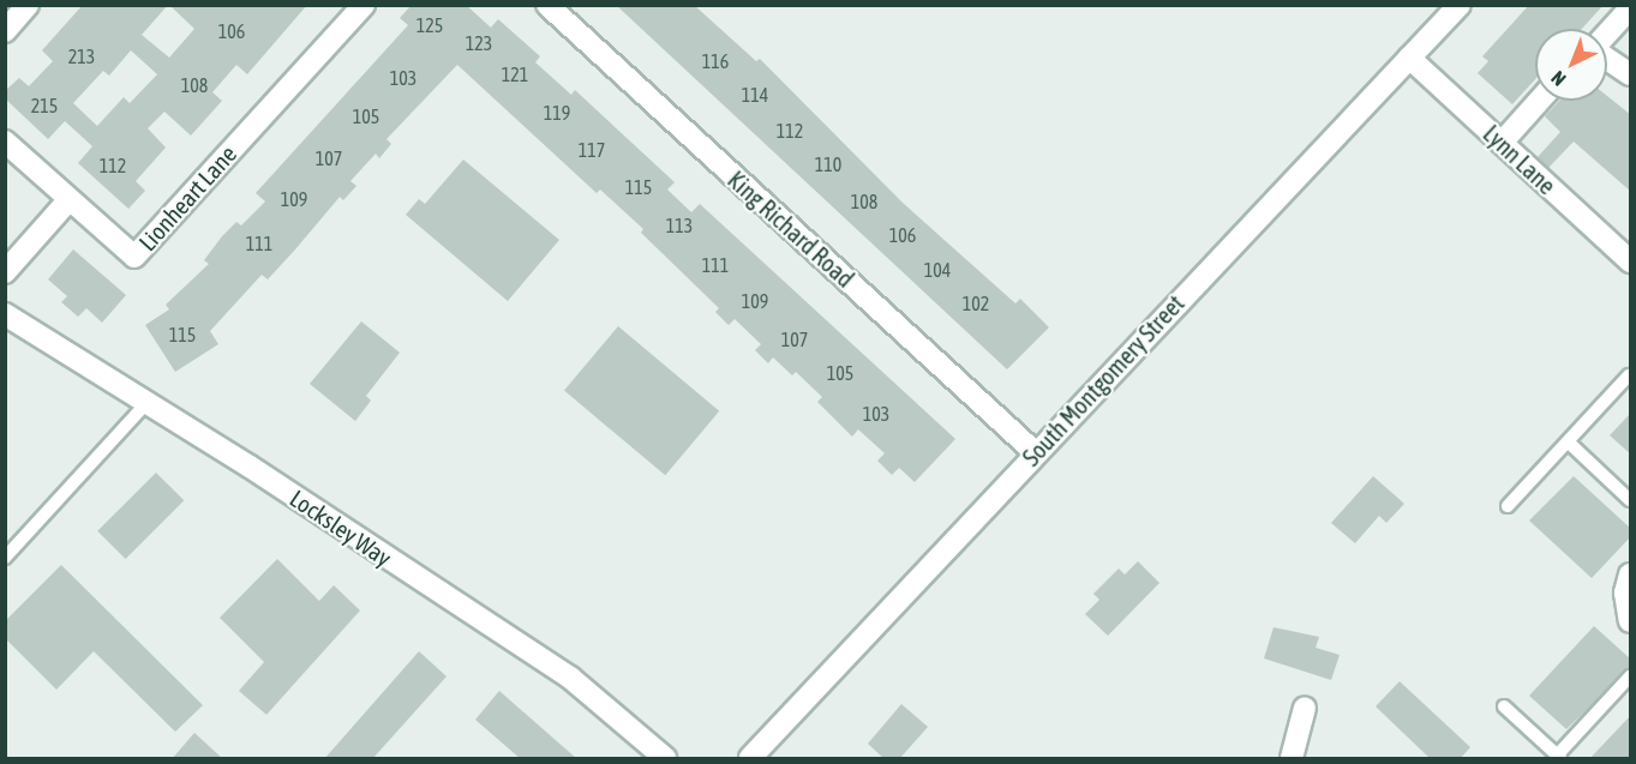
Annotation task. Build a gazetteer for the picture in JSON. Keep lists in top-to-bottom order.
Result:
{
  "streets": {
    "street": [
      "Lynn Lane",
      "Lionheart Lane",
      "King Richard Road",
      "South Montgomery Street",
      "Locksley Way"
    ]
  },
  "crossings": [
    ["Lynn Lane", "South Montgomery Street"],
    ["King Richard Road", "South Montgomery Street"]
  ],
  "house_numbers": [
    "125",
    "106",
    "123",
    "213",
    "116",
    "121",
    "103",
    "108",
    "114",
    "215",
    "119",
    "105",
    "112",
    "117",
    "107",
    "110",
    "112",
    "115",
    "109",
    "108",
    "113",
    "106",
    "111",
    "111",
    "104",
    "109",
    "102",
    "115",
    "107",
    "105",
    "103"
  ],
  "north": "bottom left"
}
